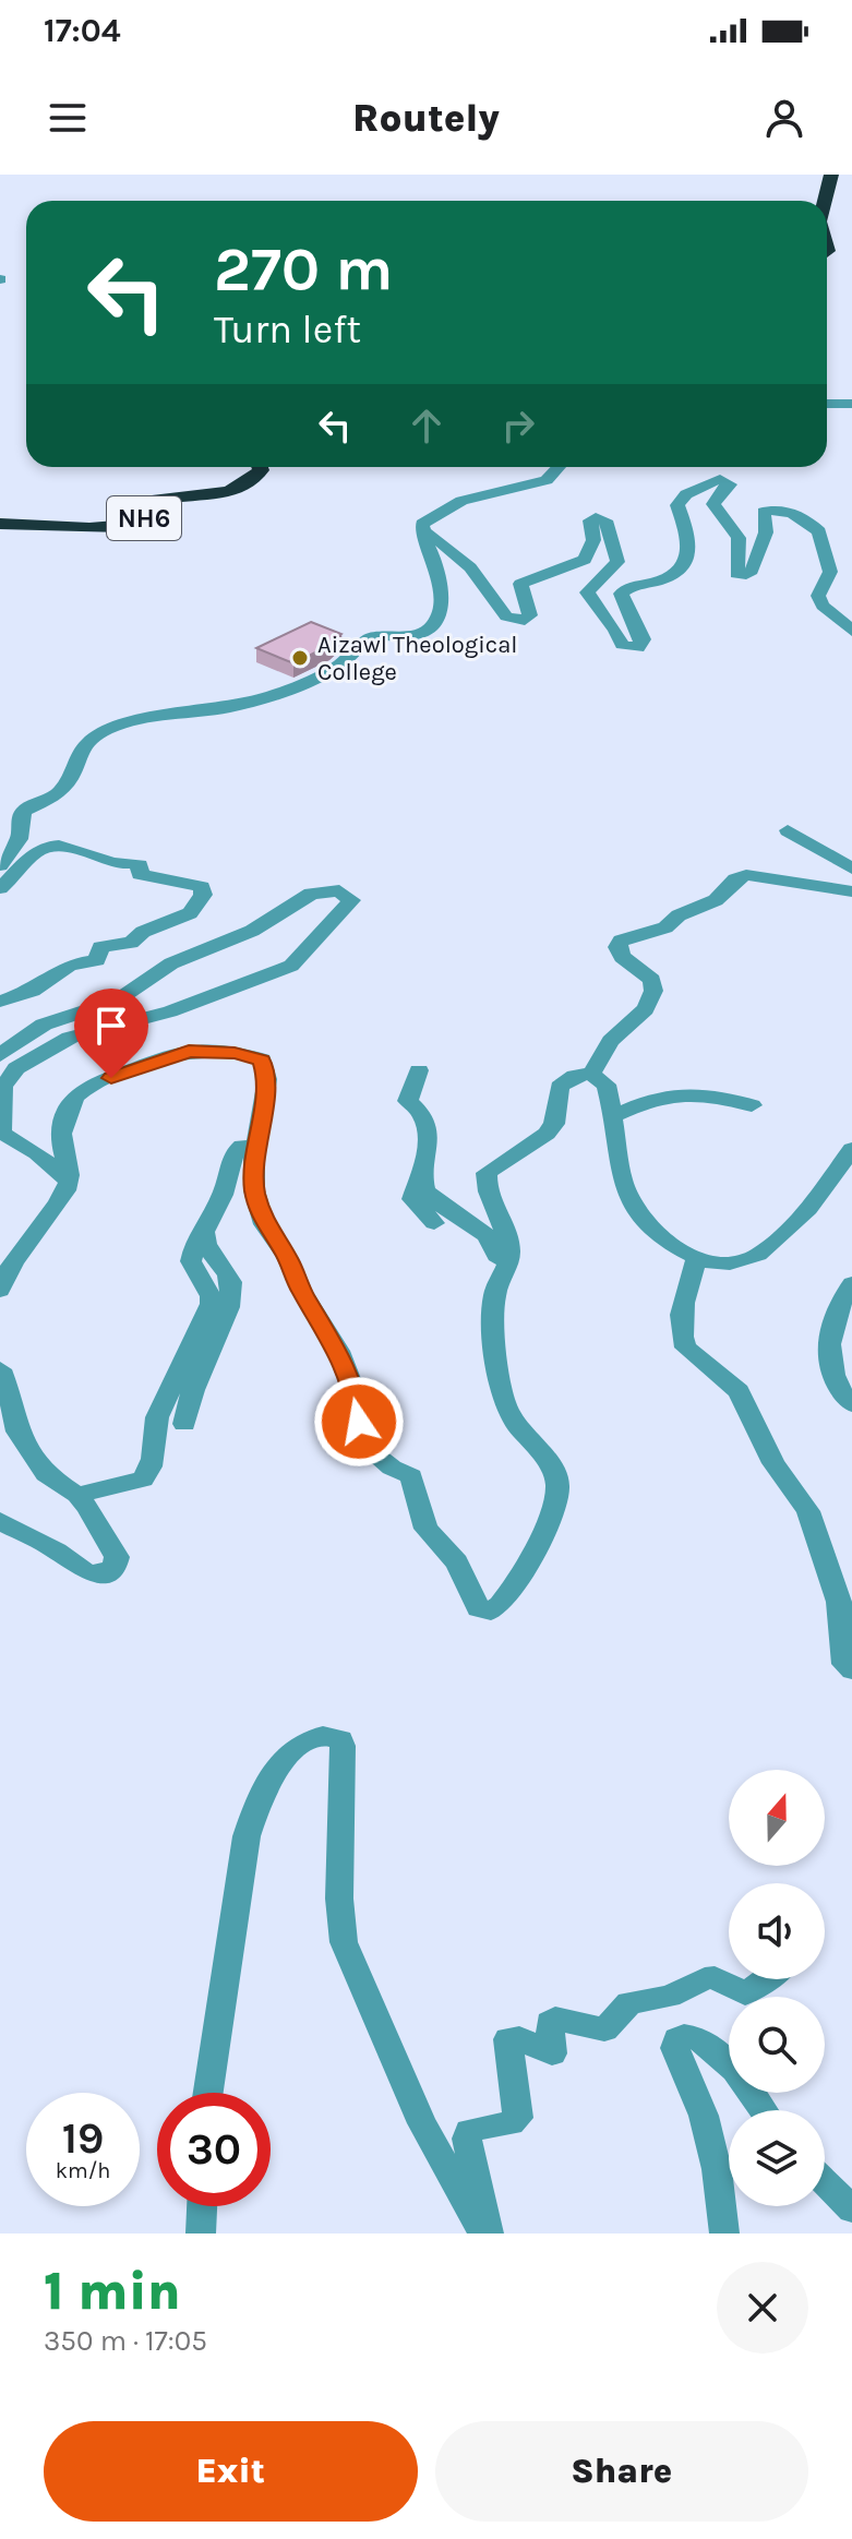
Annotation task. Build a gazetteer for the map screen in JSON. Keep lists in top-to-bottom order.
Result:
{
  "streets": {
    "highway": ["NH6"]
  },
  "places": ["Aizawl Theological College"],
  "north": "top",
  "page": {
    "status": "17:04",
    "header": "Routely",
    "turn": ["270 m", "Turn left"],
    "speed": "19 km/h",
    "limit": "30",
    "heading": ["1 min", "350 m · 17:05"],
    "buttons": ["Exit", "Share"]
  }
}
